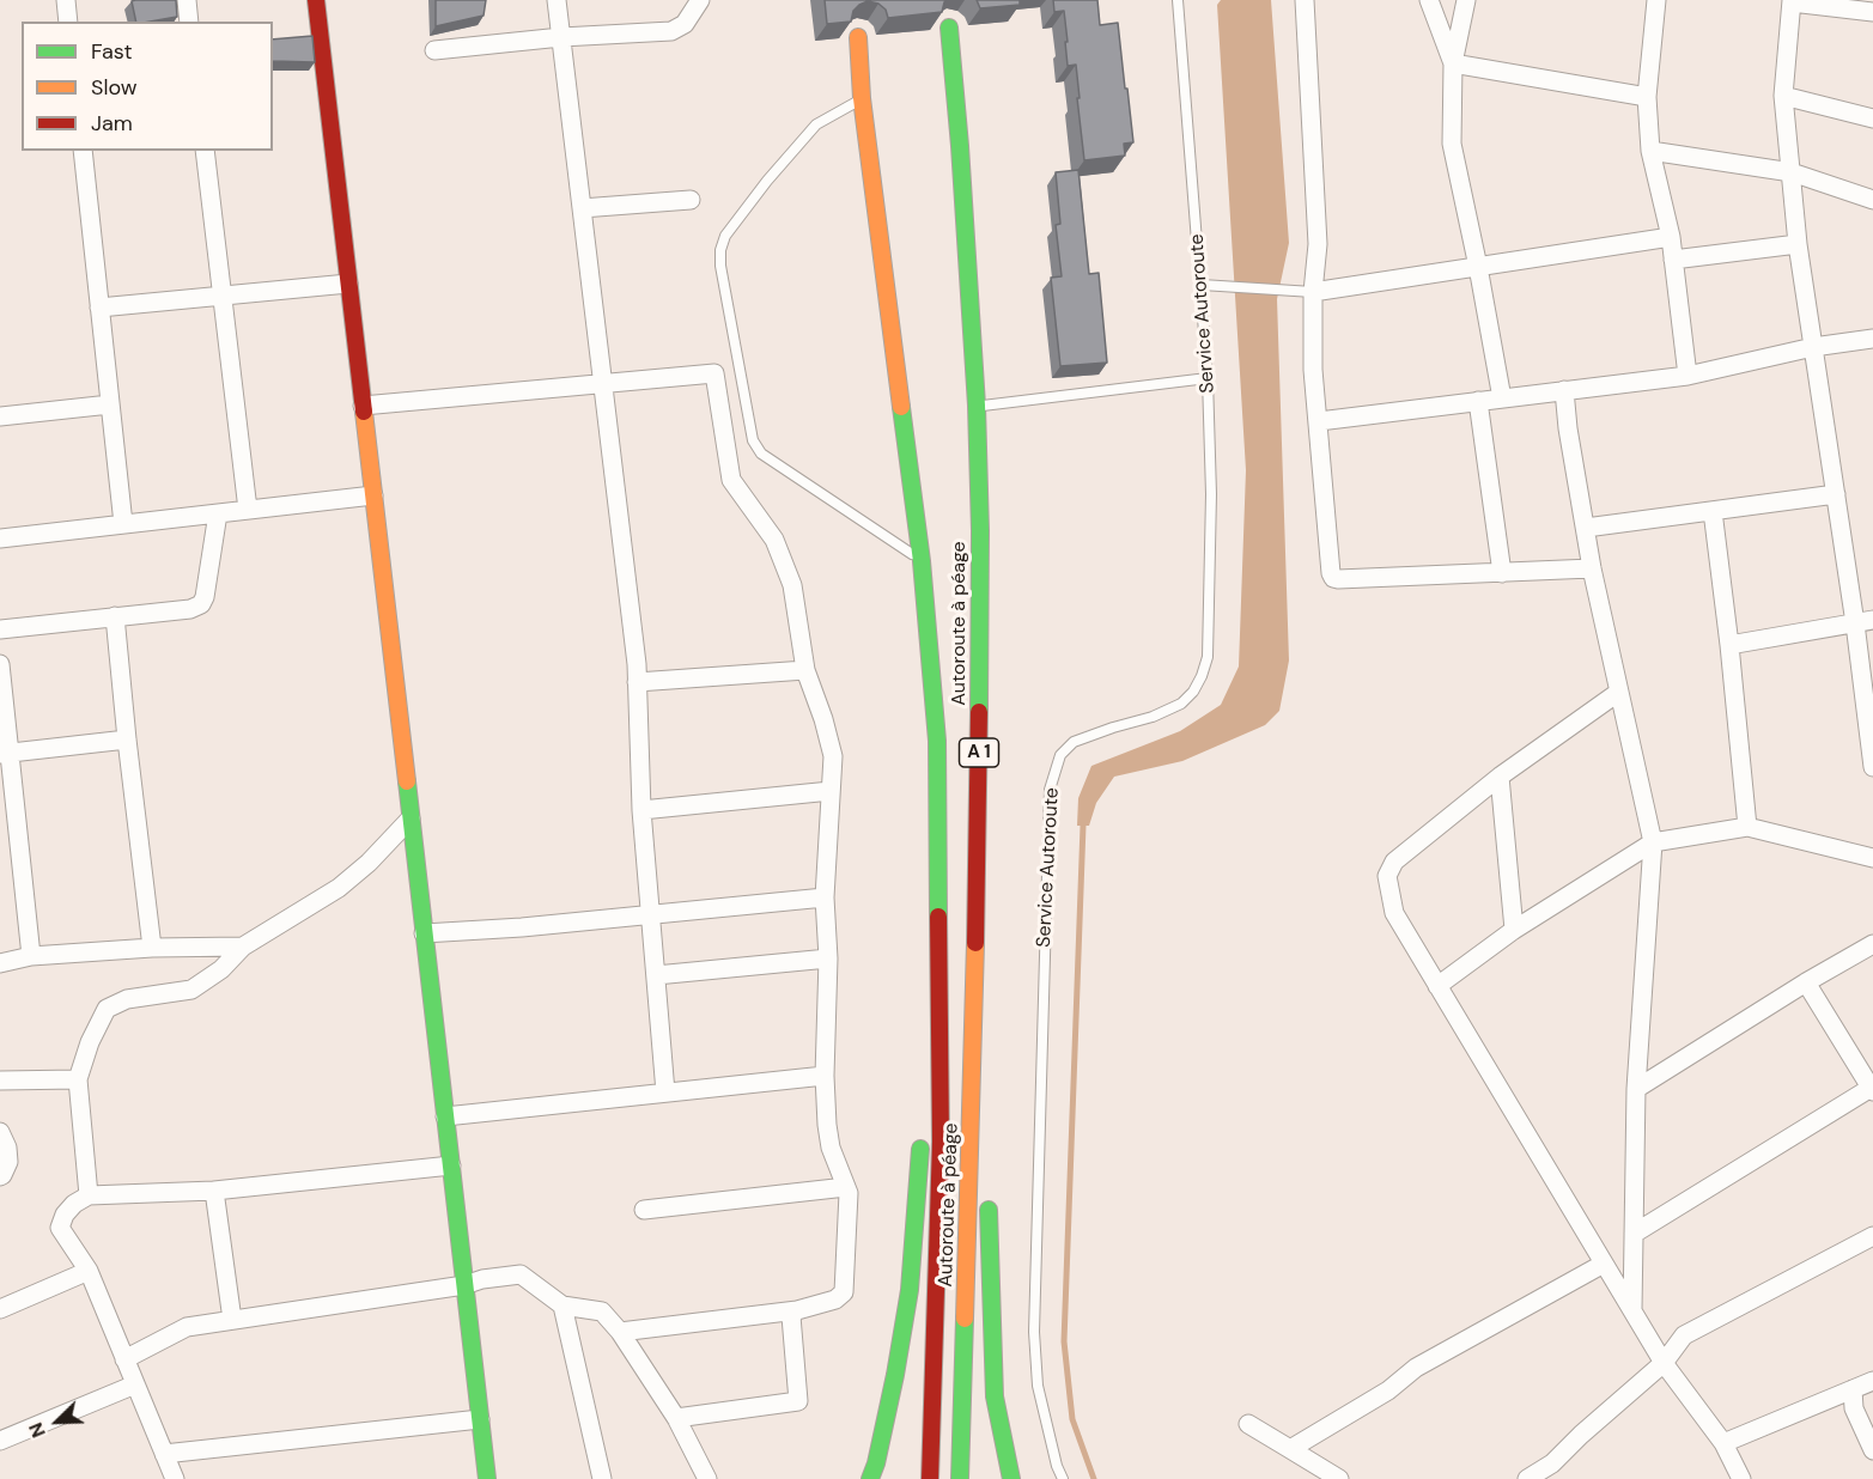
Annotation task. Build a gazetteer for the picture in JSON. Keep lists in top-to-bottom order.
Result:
{
  "streets": {
    "main road": ["Autoroute à péage", "A 1"],
    "lane": ["Service Autoroute"]
  },
  "legend": ["Fast", "Slow", "Jam"],
  "north": "bottom left"
}
